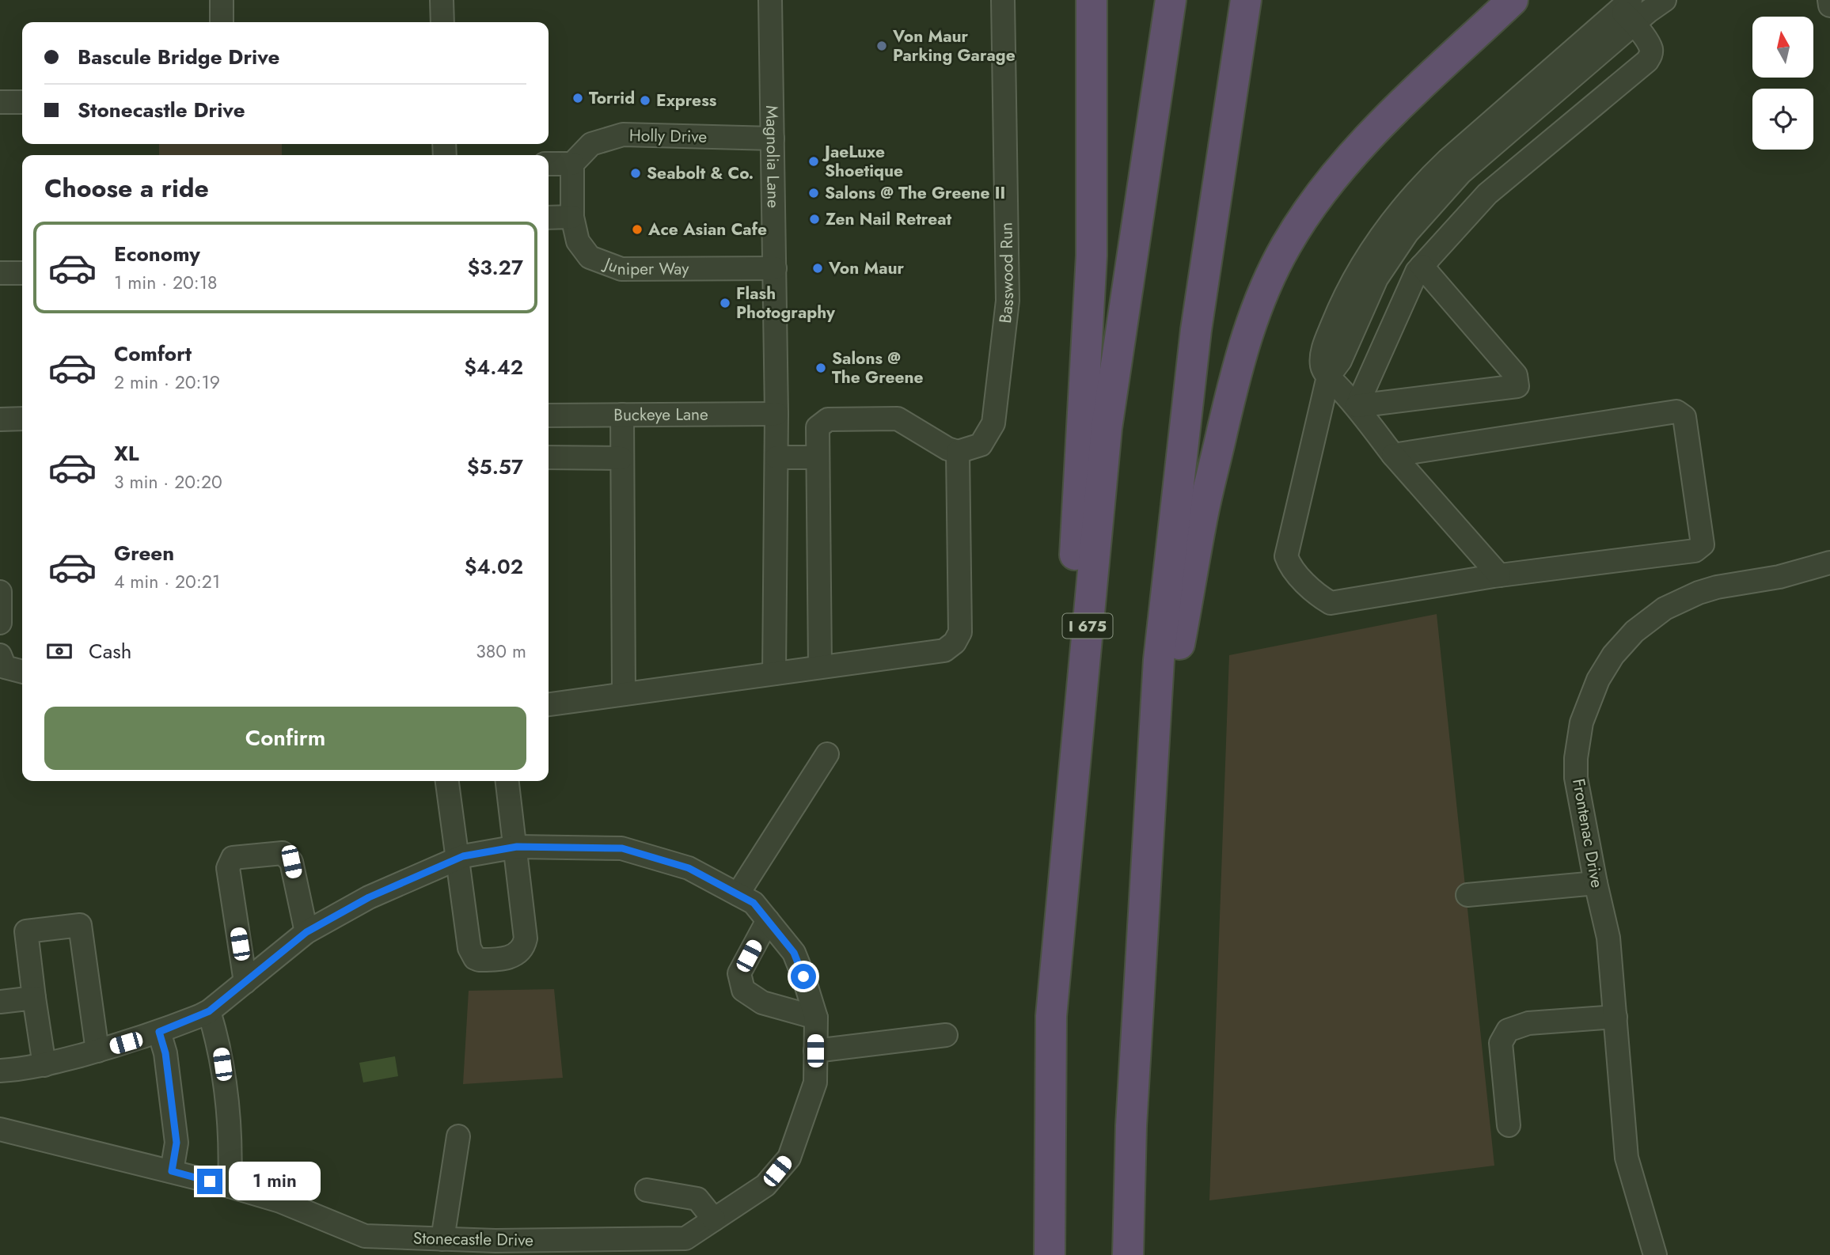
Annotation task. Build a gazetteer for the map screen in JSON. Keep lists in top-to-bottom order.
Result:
{
  "streets": {
    "highway": ["I 675"],
    "street": [
      "Holly Drive",
      "Magnolia Lane",
      "Juniper Way",
      "Basswood Run",
      "Buckeye Lane",
      "Frontenac Drive",
      "Stonecastle Drive"
    ]
  },
  "crossings": [
    ["Holly Drive", "Magnolia Lane"],
    ["Holly Drive", "Juniper Way"],
    ["Magnolia Lane", "Juniper Way"],
    ["Magnolia Lane", "Buckeye Lane"]
  ],
  "places": [
    "Von Maur Parking Garage",
    "Torrid",
    "Express",
    "JaeLuxe Shoetique",
    "Seabolt & Co.",
    "Salons @ The Greene II",
    "Zen Nail Retreat",
    "Ace Asian Cafe",
    "Von Maur",
    "Flash Photography",
    "Salons @ The Greene"
  ],
  "north": "top",
  "page": {
    "banner": ["Bascule Bridge Drive", "Stonecastle Drive"],
    "heading": "Choose a ride",
    "list": [
      {
        "name": "Economy",
        "note": "1 min · 20:18",
        "value": "$3.27"
      },
      {
        "name": "Comfort",
        "note": "2 min · 20:19",
        "value": "$4.42"
      },
      {
        "name": "XL",
        "note": "3 min · 20:20",
        "value": "$5.57"
      },
      {
        "name": "Green",
        "note": "4 min · 20:21",
        "value": "$4.02"
      }
    ],
    "pay": ["Cash", "380 m"],
    "buttons": "Confirm",
    "bubble": "1 min"
  }
}
